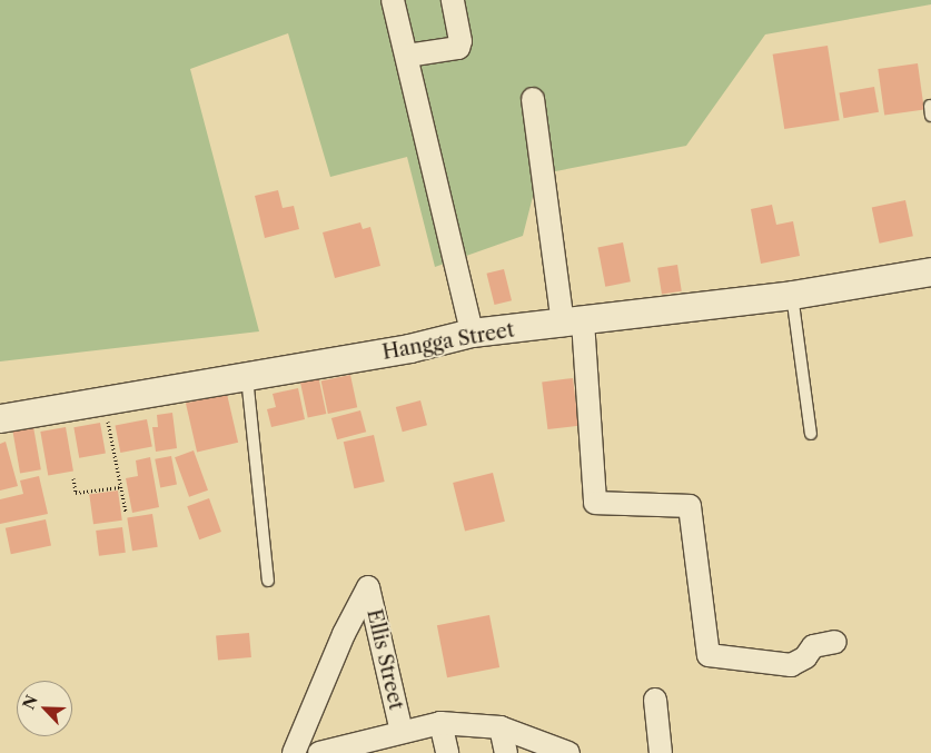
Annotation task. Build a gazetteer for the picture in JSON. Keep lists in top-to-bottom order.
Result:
{
  "streets": {
    "street": ["Hangga Street", "Ellis Street"]
  },
  "north": "top left"
}
